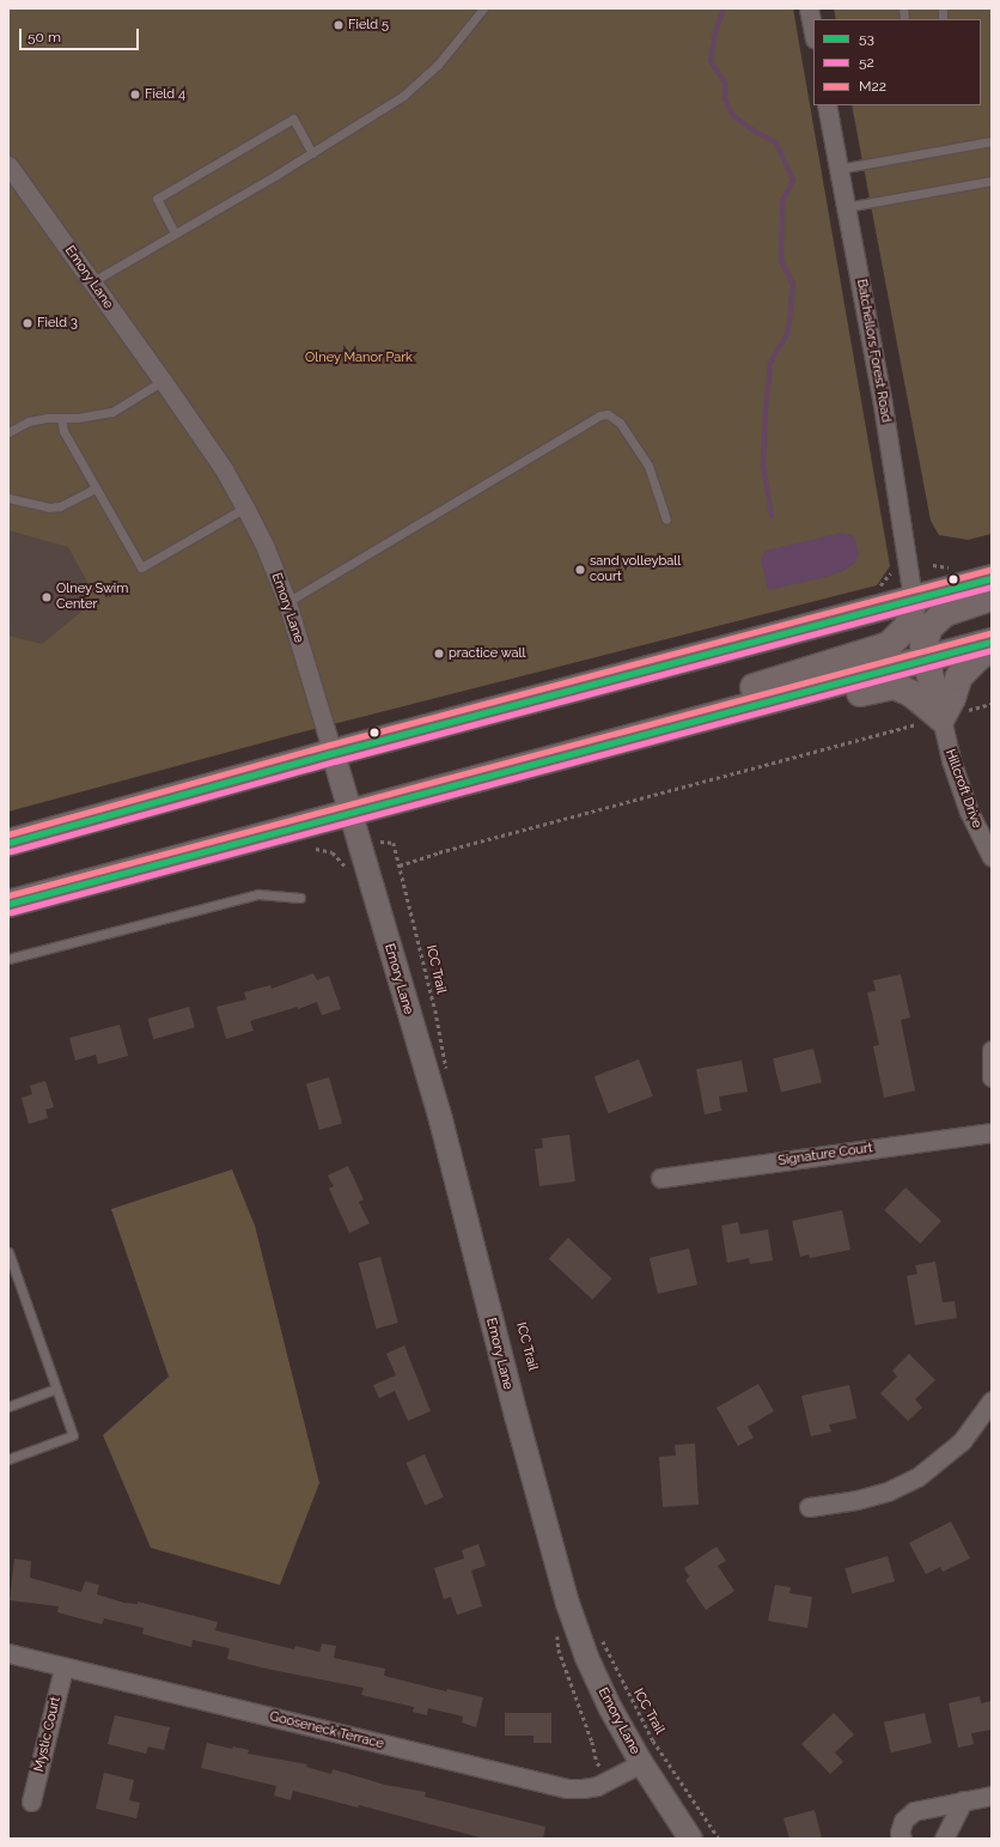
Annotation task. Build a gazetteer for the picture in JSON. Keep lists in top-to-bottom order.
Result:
{
  "streets": {
    "street": [
      "Emory Lane",
      "Batchellors Forest Road",
      "Hillcroft Drive",
      "Signature Court",
      "Gooseneck Terrace",
      "Mystic Court"
    ],
    "path": ["ICC Trail"]
  },
  "crossings": [
    ["Emory Lane", "Gooseneck Terrace"],
    ["Gooseneck Terrace", "Mystic Court"]
  ],
  "parks": ["Olney Manor Park"],
  "places": [
    "Field 5",
    "Field 4",
    "Field 3",
    "sand volleyball court",
    "Olney Swim Center",
    "practice wall"
  ],
  "lines": ["transit line M22", "transit line 53", "transit line 52"],
  "legend": ["53", "52", "M22"],
  "scale_bar": "50 m"
}
